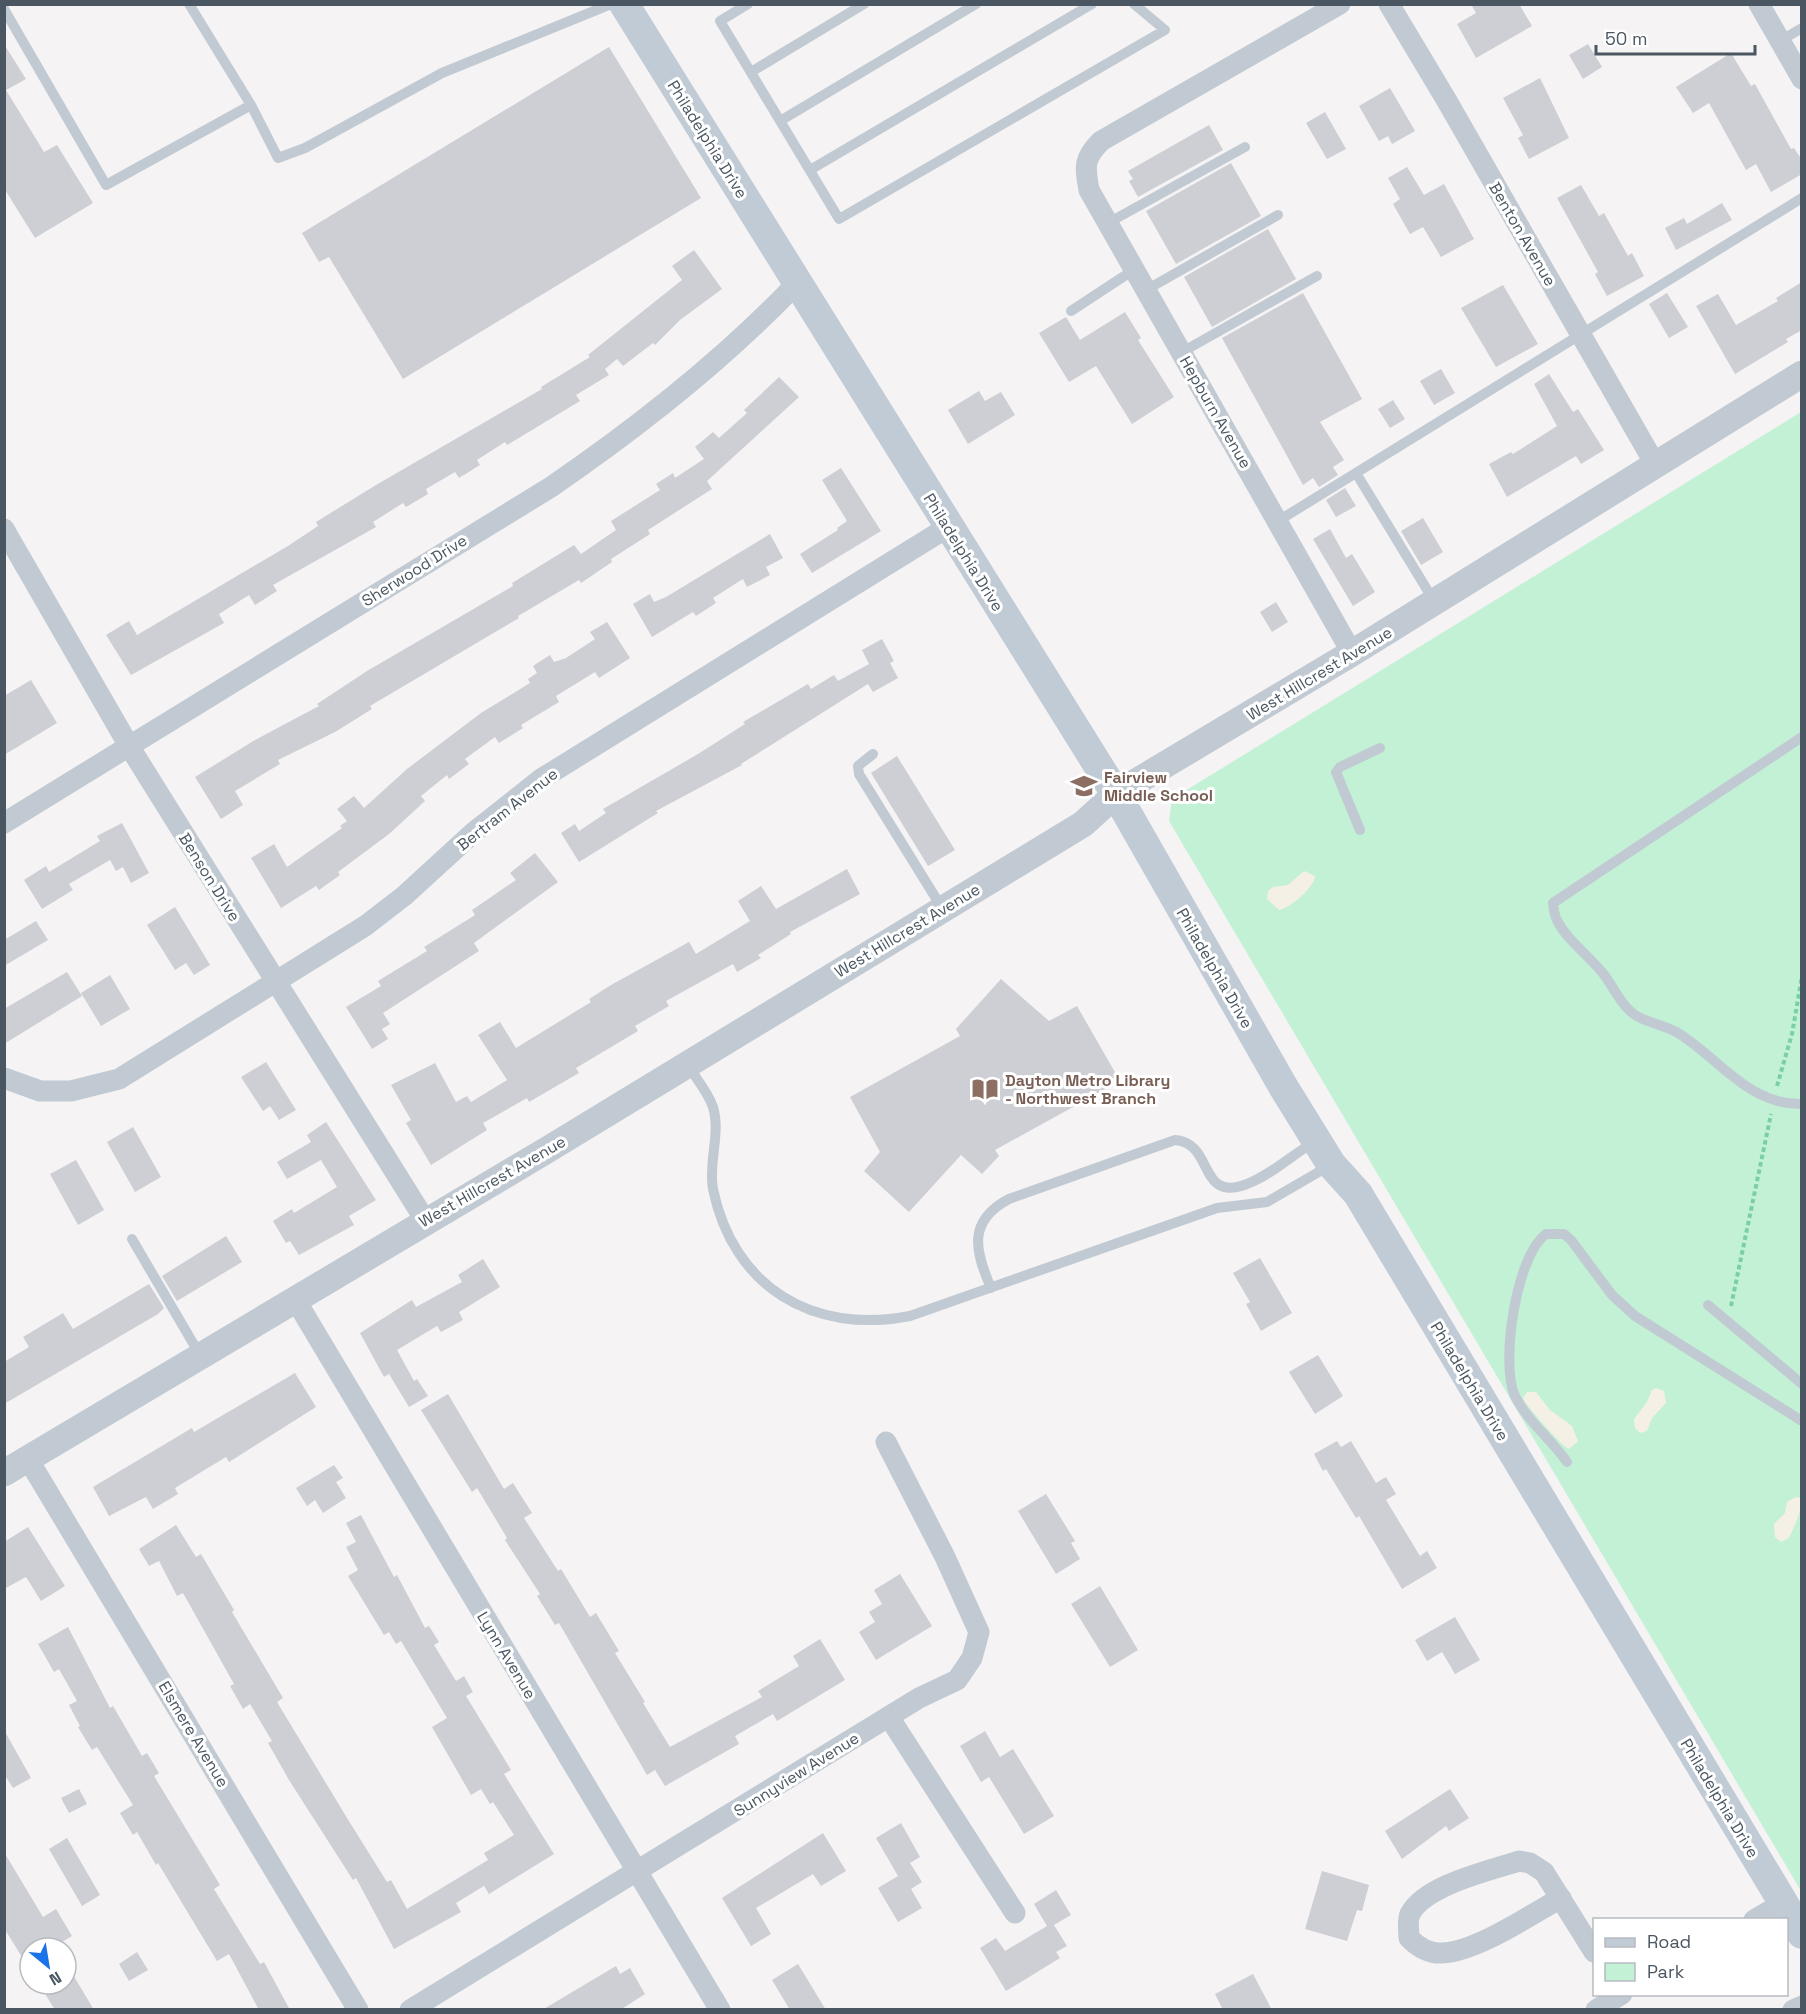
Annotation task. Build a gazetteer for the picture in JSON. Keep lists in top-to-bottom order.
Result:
{
  "streets": {
    "main road": ["Philadelphia Drive"],
    "street": [
      "Benton Avenue",
      "Hepburn Avenue",
      "Sherwood Drive",
      "West Hillcrest Avenue",
      "Bertram Avenue",
      "Benson Drive",
      "Lynn Avenue",
      "Elsmere Avenue",
      "Sunnyview Avenue"
    ]
  },
  "crossings": [
    ["Philadelphia Drive", "Sherwood Drive"],
    ["Philadelphia Drive", "West Hillcrest Avenue"],
    ["Philadelphia Drive", "Bertram Avenue"],
    ["Benton Avenue", "West Hillcrest Avenue"],
    ["Hepburn Avenue", "West Hillcrest Avenue"],
    ["Sherwood Drive", "Benson Drive"],
    ["West Hillcrest Avenue", "Benson Drive"],
    ["West Hillcrest Avenue", "Lynn Avenue"],
    ["West Hillcrest Avenue", "Elsmere Avenue"],
    ["Bertram Avenue", "Benson Drive"],
    ["Lynn Avenue", "Sunnyview Avenue"]
  ],
  "places": {
    "school or university": ["Fairview Middle School"],
    "library": ["Dayton Metro Library - Northwest Branch"]
  },
  "legend": ["Road", "Park"],
  "scale_bar": "50 m",
  "north": "bottom right"
}
